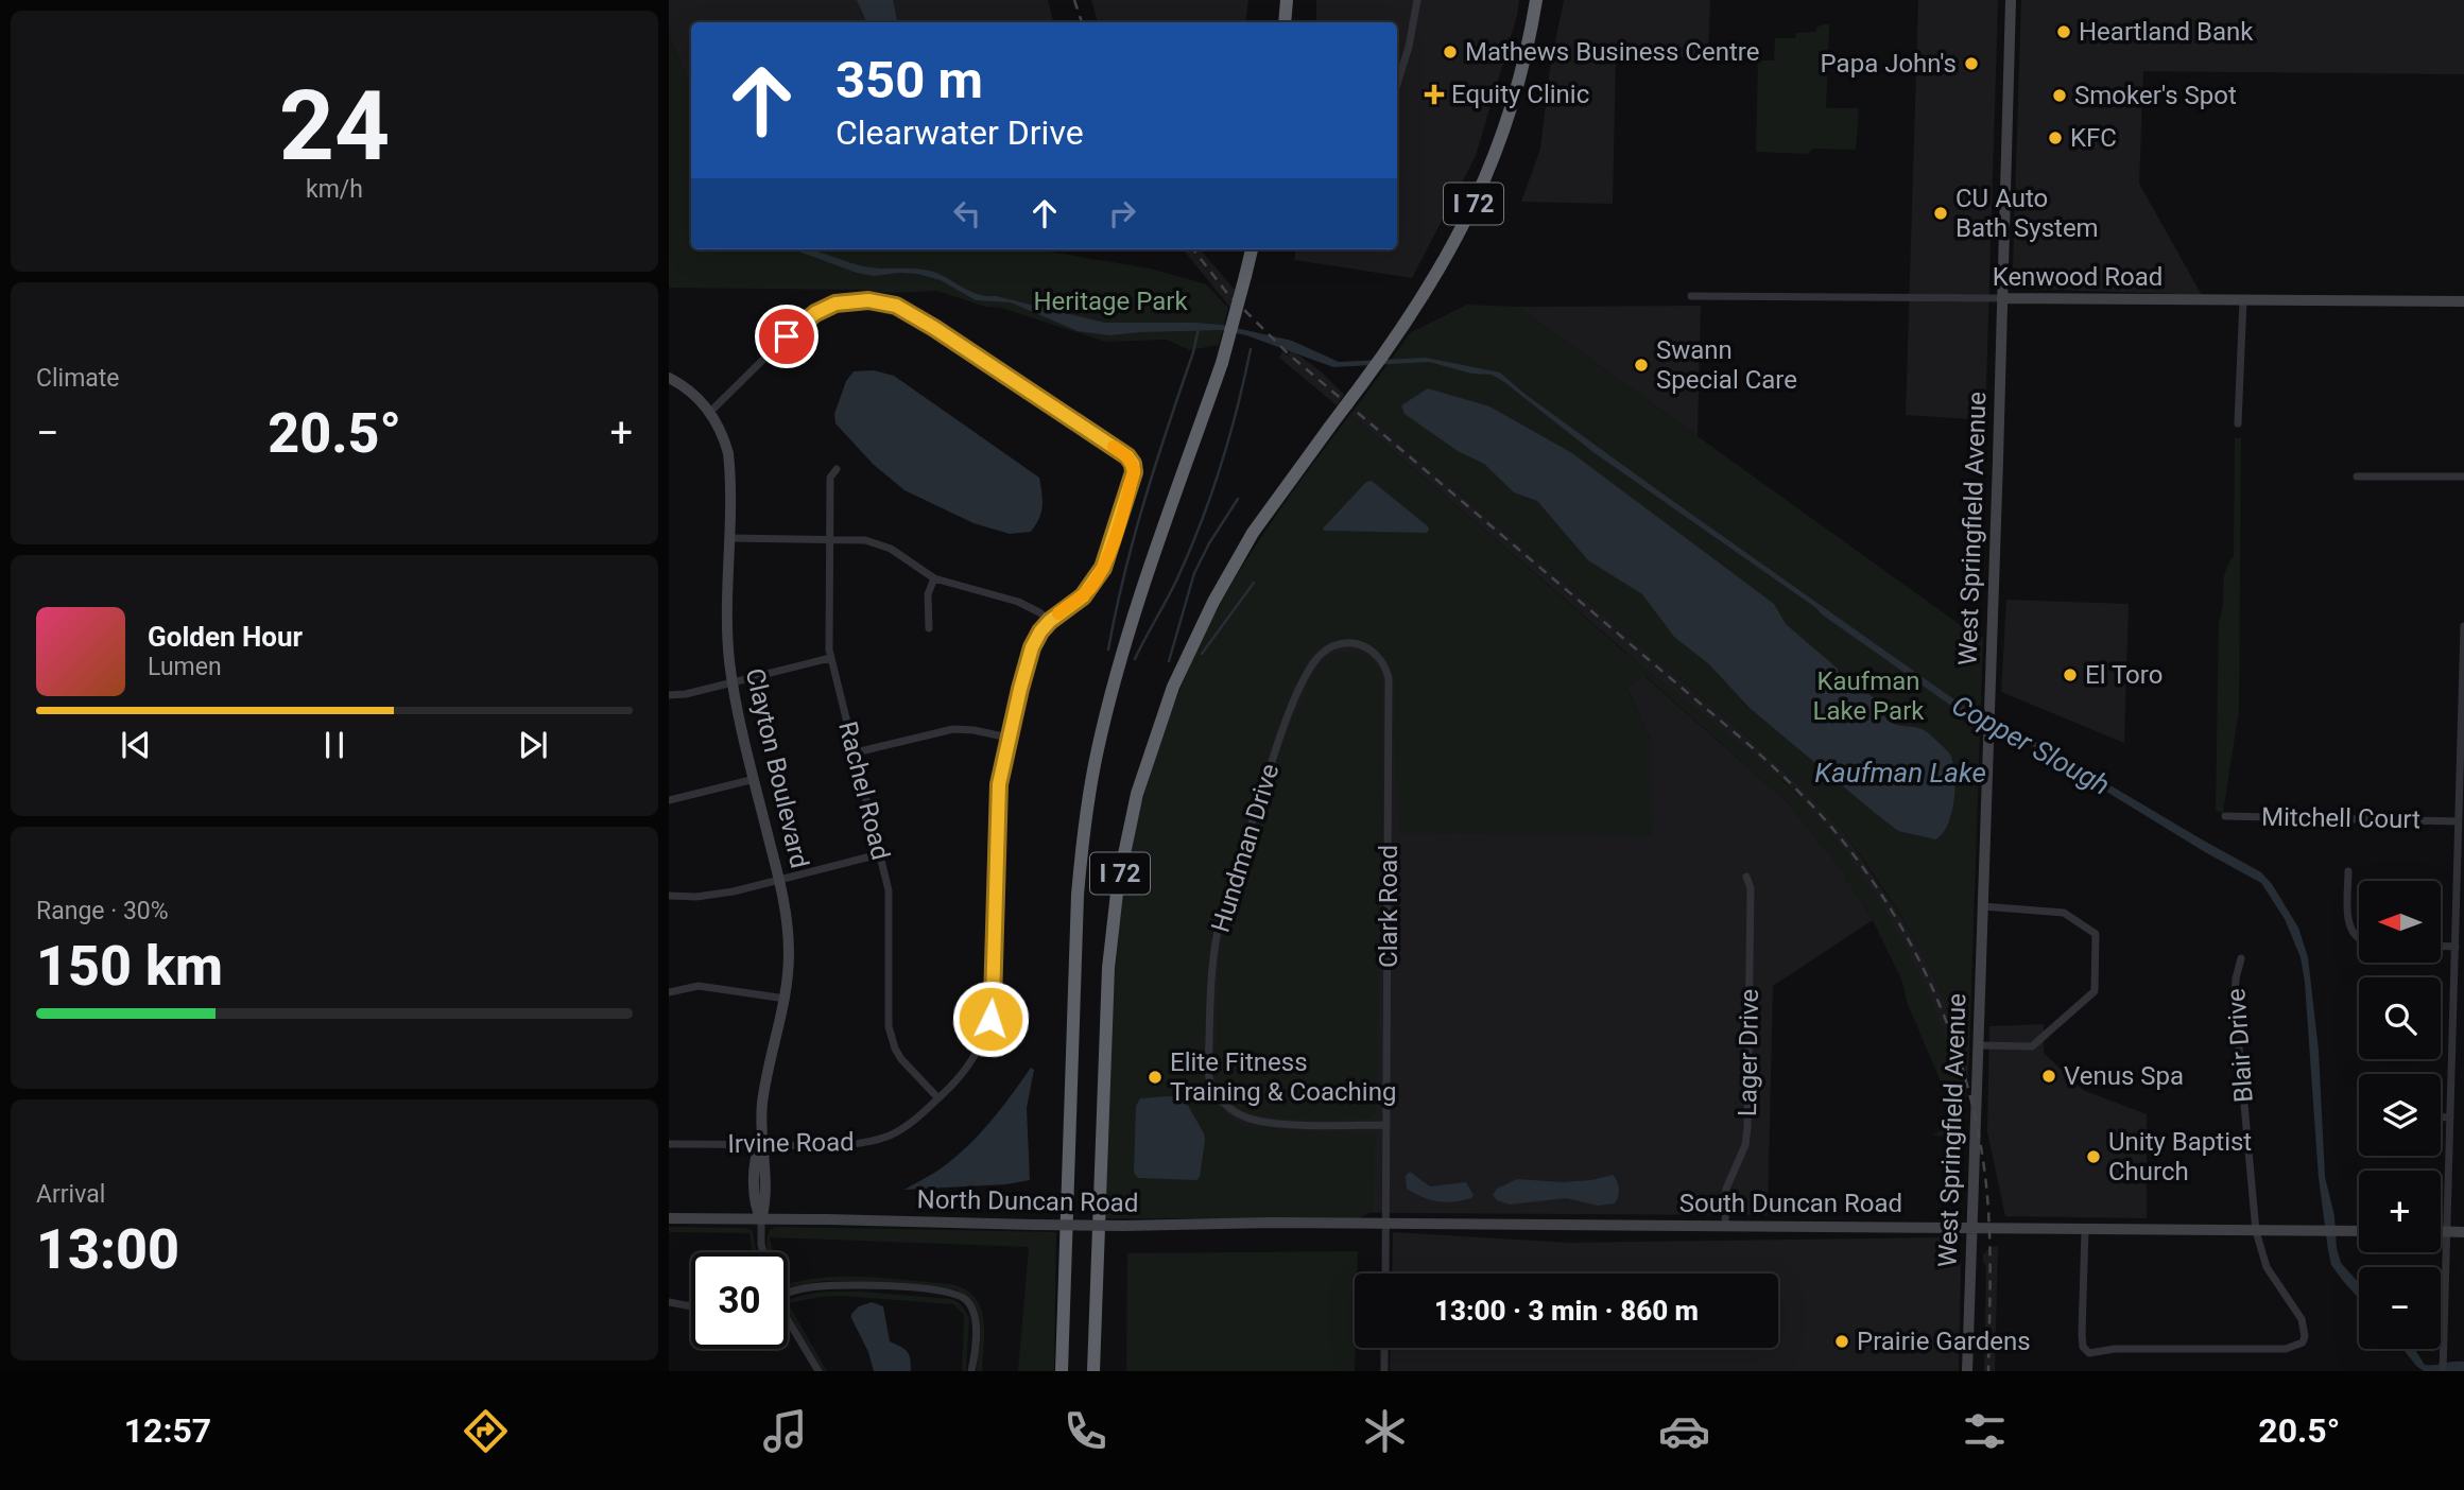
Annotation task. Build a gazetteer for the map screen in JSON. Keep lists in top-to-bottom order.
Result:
{
  "streets": {
    "highway": ["I 72"],
    "main road": [
      "Kenwood Road",
      "West Springfield Avenue",
      "Clayton Boulevard",
      "North Duncan Road",
      "South Duncan Road"
    ],
    "street": [
      "Rachel Road",
      "Mitchell Court",
      "Hundman Drive",
      "Clark Road",
      "Blair Drive",
      "Lager Drive",
      "Irvine Road"
    ]
  },
  "crossings": [
    ["Kenwood Road", "West Springfield Avenue"],
    ["West Springfield Avenue", "South Duncan Road"],
    ["Clayton Boulevard", "Irvine Road"],
    ["Clayton Boulevard", "North Duncan Road"],
    ["Rachel Road", "Irvine Road"],
    ["Hundman Drive", "Clark Road"],
    ["Clark Road", "North Duncan Road"],
    ["Clark Road", "South Duncan Road"],
    ["Blair Drive", "South Duncan Road"],
    ["Lager Drive", "South Duncan Road"],
    ["North Duncan Road", "South Duncan Road"]
  ],
  "water": ["Copper Slough", "Kaufman Lake"],
  "parks": ["Heritage Park", "Kaufman Lake Park"],
  "places": {
    "other": [
      "Heartland Bank",
      "Mathews Business Centre",
      "Papa John's",
      "Smoker's Spot",
      "KFC",
      "CU Auto Bath System",
      "Swann Special Care",
      "El Toro",
      "Venus Spa",
      "Elite Fitness Training & Coaching",
      "Unity Baptist Church",
      "Prairie Gardens"
    ],
    "health": ["Equity Clinic"]
  },
  "north": "left",
  "page": {
    "tile": [
      ["24", "km/h"],
      "Climate",
      ["Range · 30%", "150 km"],
      ["Arrival", "13:00"]
    ],
    "turn": ["350 m", "Clearwater Drive"],
    "heat": ["−", "20.5°", "+"],
    "song": ["Golden Hour", "Lumen"],
    "map_buttons": ["+", "−"],
    "limit": "30",
    "trip": "13:00 · 3 min · 860 m",
    "tabs": ["12:57", "20.5°"]
  }
}
